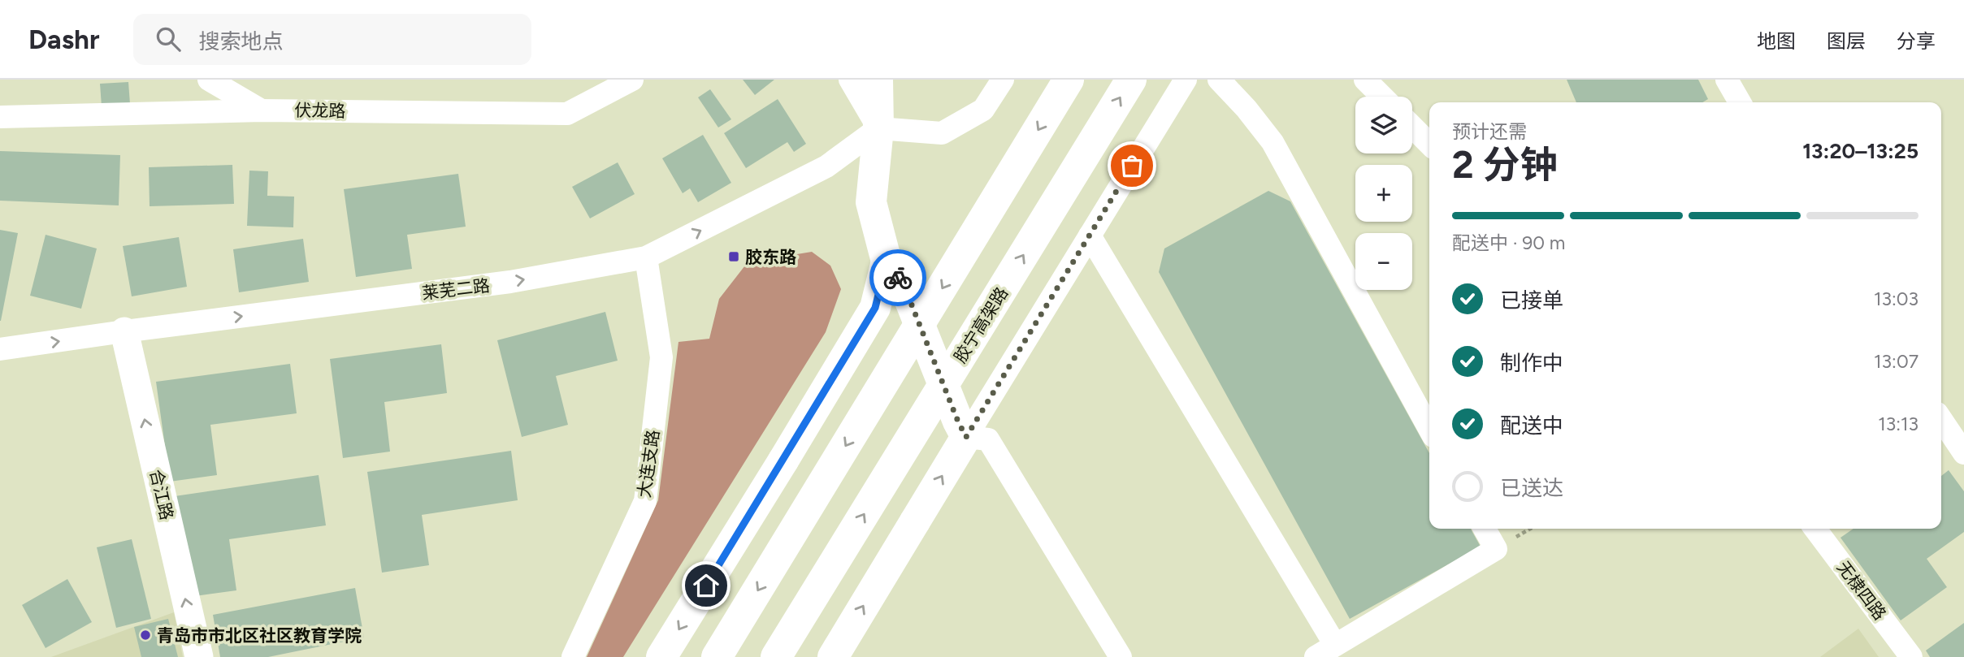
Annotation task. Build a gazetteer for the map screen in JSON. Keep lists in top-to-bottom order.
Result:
{
  "streets": {
    "main road": ["胶宁高架路"],
    "street": [
      "伏龙路",
      "莱芜二路",
      "大连支路",
      "合江路",
      "无棣四路"
    ]
  },
  "crossings": [
    ["莱芜二路", "大连支路"],
    ["莱芜二路", "合江路"]
  ],
  "one_way": ["莱芜二路", "合江路"],
  "places": {
    "transit": ["胶东路"],
    "other": ["青岛市市北区社区教育学院"]
  },
  "page": {
    "header": "Dashr",
    "search": "搜索地点",
    "nav": ["地图", "图层", "分享"],
    "map_buttons": ["+", "−"],
    "heading": ["2 分钟", "预计还需", "13:20–13:25"],
    "bar": "配送中 · 90 m",
    "list": [
      ["已接单", "13:03"],
      ["制作中", "13:07"],
      ["配送中", "13:13"],
      "已送达"
    ]
  }
}
